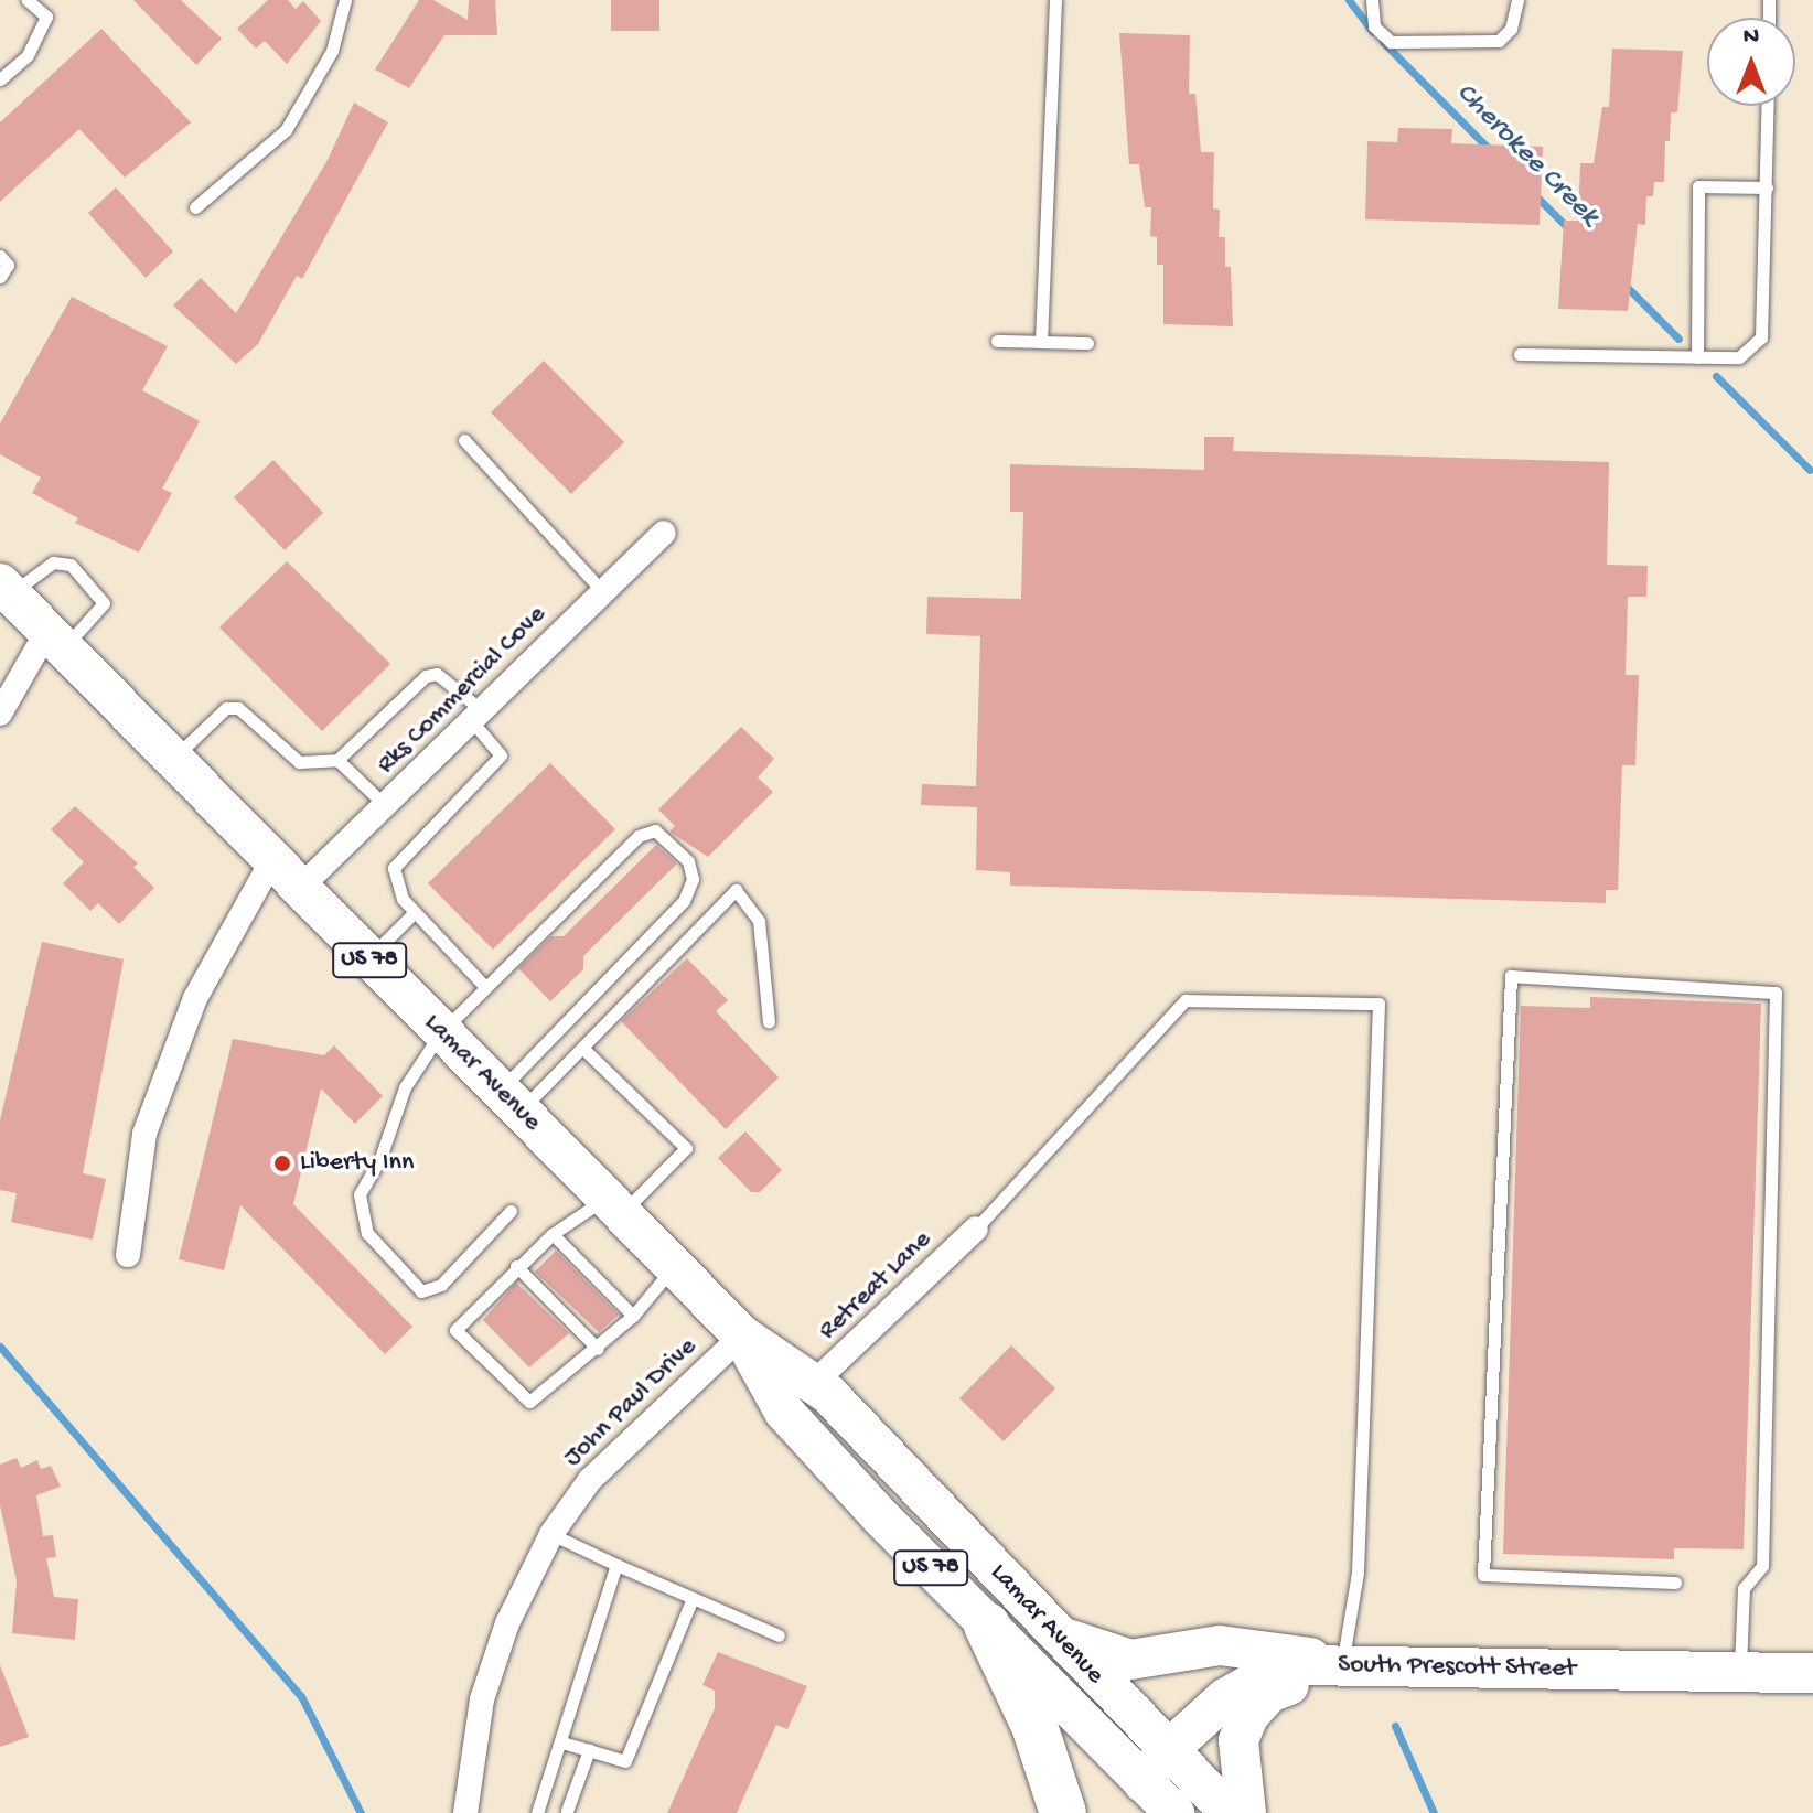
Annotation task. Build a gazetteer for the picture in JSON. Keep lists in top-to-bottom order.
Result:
{
  "streets": {
    "main road": ["US 78", "Lamar Avenue", "South Prescott Street"],
    "street": ["Rks Commercial Cove", "Retreat Lane", "John Paul Drive"]
  },
  "crossings": [
    ["Rks Commercial Cove", "Lamar Avenue"],
    ["Lamar Avenue", "Retreat Lane"],
    ["Lamar Avenue", "John Paul Drive"],
    ["Lamar Avenue", "South Prescott Street"]
  ],
  "water": ["Cherokee Creek"],
  "places": ["Liberty Inn"],
  "north": "top"
}
